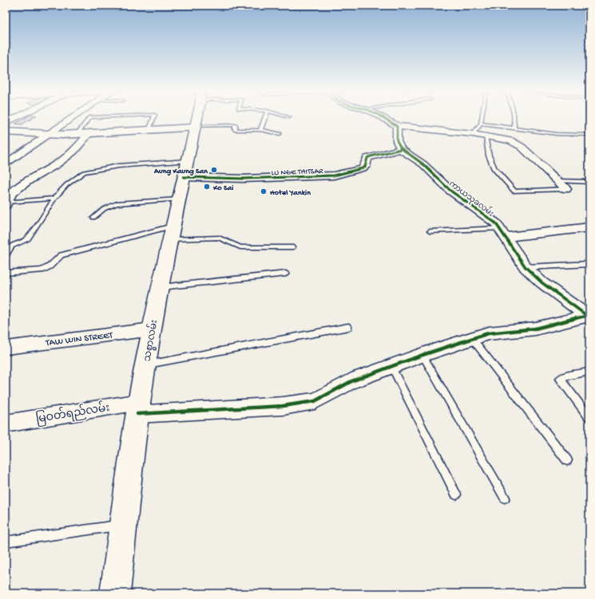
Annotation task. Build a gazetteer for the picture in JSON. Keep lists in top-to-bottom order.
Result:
{
  "streets": {
    "main road": ["သစ္စာလမ်း"],
    "street": [
      "LU NGE THITSAR",
      "ကာယသုခလမ်း",
      "TAW WIN STREET",
      "မြဝတ်ရည်လမ်း"
    ]
  },
  "crossings": [
    ["LU NGE THITSAR", "ကာယသုခလမ်း"],
    ["LU NGE THITSAR", "သစ္စာလမ်း"],
    ["ကာယသုခလမ်း", "မြဝတ်ရည်လမ်း"],
    ["TAW WIN STREET", "သစ္စာလမ်း"],
    ["သစ္စာလမ်း", "မြဝတ်ရည်လမ်း"]
  ],
  "places": ["Aung Kaung San", "Ko Sai", "Hotel Yankin"]
}
